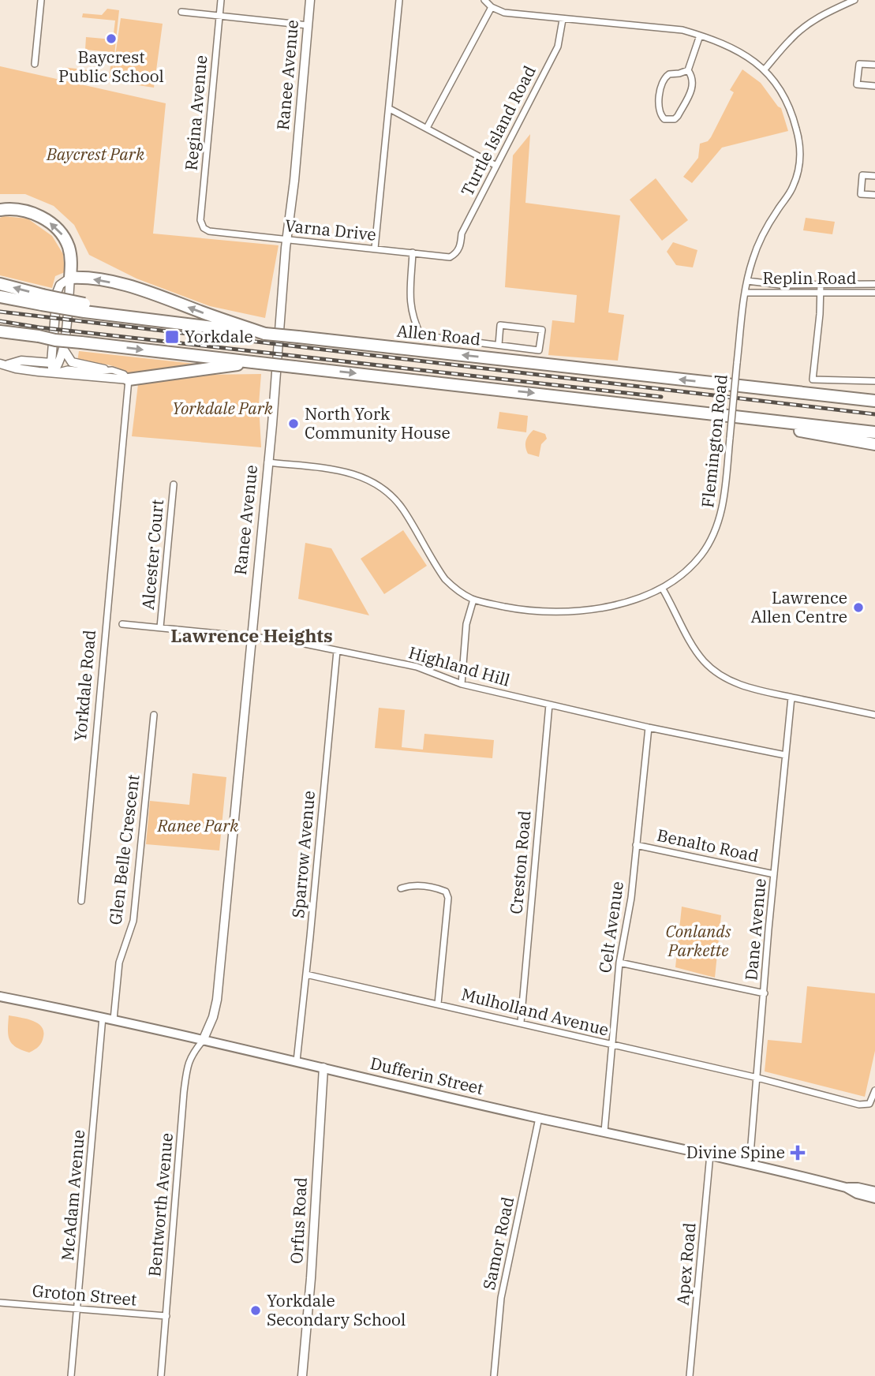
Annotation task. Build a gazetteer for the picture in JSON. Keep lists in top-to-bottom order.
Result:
{
  "streets": {
    "highway": ["Allen Road"],
    "main road": ["Dufferin Street"],
    "street": [
      "Ranee Avenue",
      "Regina Avenue",
      "Turtle Island Road",
      "Varna Drive",
      "Replin Road",
      "Flemington Road",
      "Alcester Court",
      "Highland Hill",
      "Yorkdale Road",
      "Benalto Road",
      "Glen Belle Crescent",
      "Sparrow Avenue",
      "Creston Road",
      "Celt Avenue",
      "Dane Avenue",
      "Mulholland Avenue",
      "McAdam Avenue",
      "Bentworth Avenue",
      "Orfus Road",
      "Samor Road",
      "Apex Road",
      "Groton Street"
    ]
  },
  "crossings": [
    ["Ranee Avenue", "Varna Drive"],
    ["Ranee Avenue", "Flemington Road"],
    ["Ranee Avenue", "Highland Hill"],
    ["Ranee Avenue", "Dufferin Street"],
    ["Ranee Avenue", "Bentworth Avenue"],
    ["Regina Avenue", "Varna Drive"],
    ["Turtle Island Road", "Varna Drive"],
    ["Replin Road", "Flemington Road"],
    ["Alcester Court", "Highland Hill"],
    ["Highland Hill", "Sparrow Avenue"],
    ["Highland Hill", "Creston Road"],
    ["Highland Hill", "Celt Avenue"],
    ["Highland Hill", "Dane Avenue"],
    ["Benalto Road", "Celt Avenue"],
    ["Benalto Road", "Dane Avenue"],
    ["Glen Belle Crescent", "Dufferin Street"],
    ["Sparrow Avenue", "Mulholland Avenue"],
    ["Sparrow Avenue", "Dufferin Street"],
    ["Creston Road", "Mulholland Avenue"],
    ["Celt Avenue", "Mulholland Avenue"],
    ["Celt Avenue", "Dufferin Street"],
    ["Dane Avenue", "Mulholland Avenue"],
    ["Dane Avenue", "Dufferin Street"],
    ["Dufferin Street", "McAdam Avenue"],
    ["Dufferin Street", "Bentworth Avenue"],
    ["Dufferin Street", "Orfus Road"],
    ["Dufferin Street", "Samor Road"],
    ["Dufferin Street", "Apex Road"],
    ["McAdam Avenue", "Groton Street"],
    ["Bentworth Avenue", "Groton Street"]
  ],
  "districts": ["Lawrence Heights"],
  "parks": [
    "Baycrest Park",
    "Yorkdale Park",
    "Ranee Park",
    "Conlands Parkette"
  ],
  "places": {
    "other": [
      "Baycrest Public School",
      "North York Community House",
      "Lawrence Allen Centre",
      "Yorkdale Secondary School"
    ],
    "transit": ["Yorkdale"],
    "health": ["Divine Spine"]
  }
}
